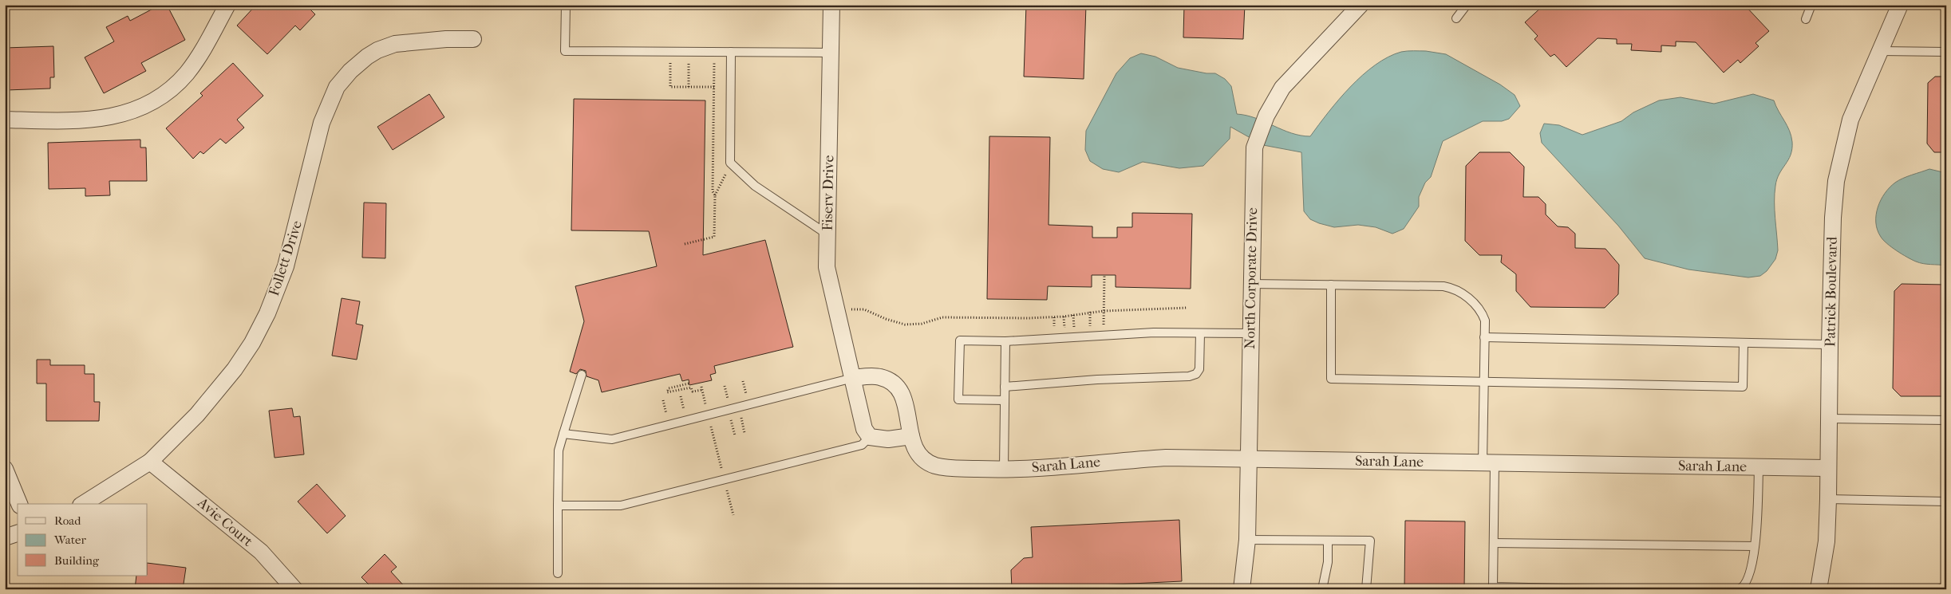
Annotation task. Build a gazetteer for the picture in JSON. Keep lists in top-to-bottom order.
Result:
{
  "streets": {
    "street": [
      "Fiserv Drive",
      "Follett Drive",
      "North Corporate Drive",
      "Patrick Boulevard",
      "Sarah Lane",
      "Avie Court"
    ]
  },
  "crossings": [
    ["Follett Drive", "Avie Court"],
    ["North Corporate Drive", "Sarah Lane"],
    ["Patrick Boulevard", "Sarah Lane"]
  ],
  "legend": ["Road", "Water", "Building"]
}
